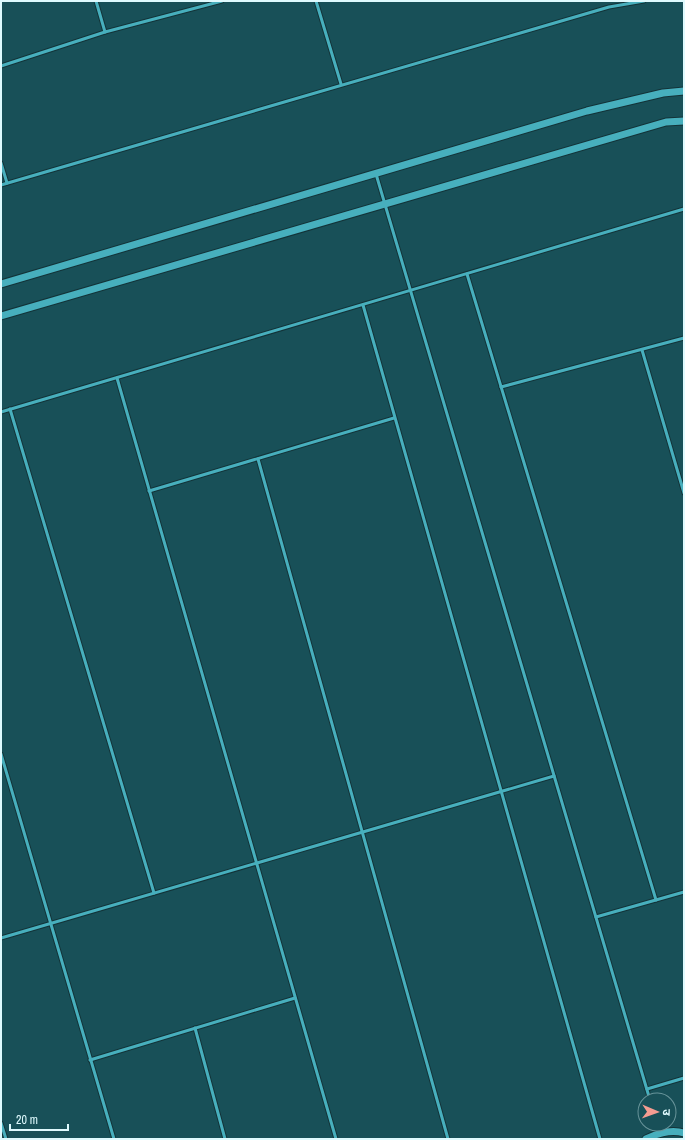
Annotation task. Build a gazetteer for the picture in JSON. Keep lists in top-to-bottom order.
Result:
{
  "scale_bar": "20 m",
  "north": "right"
}
